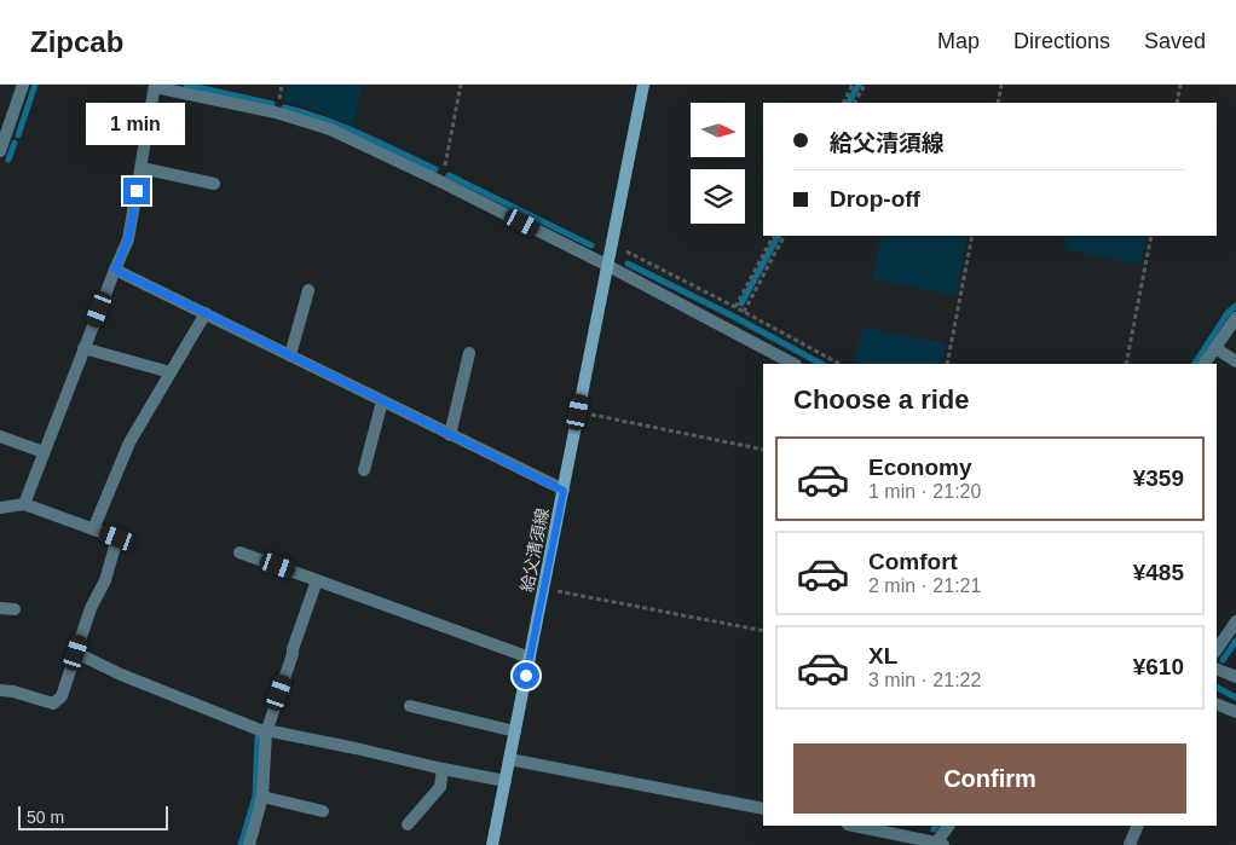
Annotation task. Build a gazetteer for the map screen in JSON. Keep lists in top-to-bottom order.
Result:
{
  "streets": {
    "main road": ["給父清須線"]
  },
  "scale_bar": "50 m",
  "north": "right",
  "page": {
    "header": "Zipcab",
    "nav": ["Map", "Directions", "Saved"],
    "bubble": "1 min",
    "banner": ["給父清須線", "Drop-off"],
    "heading": "Choose a ride",
    "list": [
      {
        "name": "Economy",
        "note": "1 min · 21:20",
        "value": "¥359"
      },
      {
        "name": "Comfort",
        "note": "2 min · 21:21",
        "value": "¥485"
      },
      {
        "name": "XL",
        "note": "3 min · 21:22",
        "value": "¥610"
      }
    ],
    "buttons": "Confirm",
    "scale": "50 m"
  }
}
